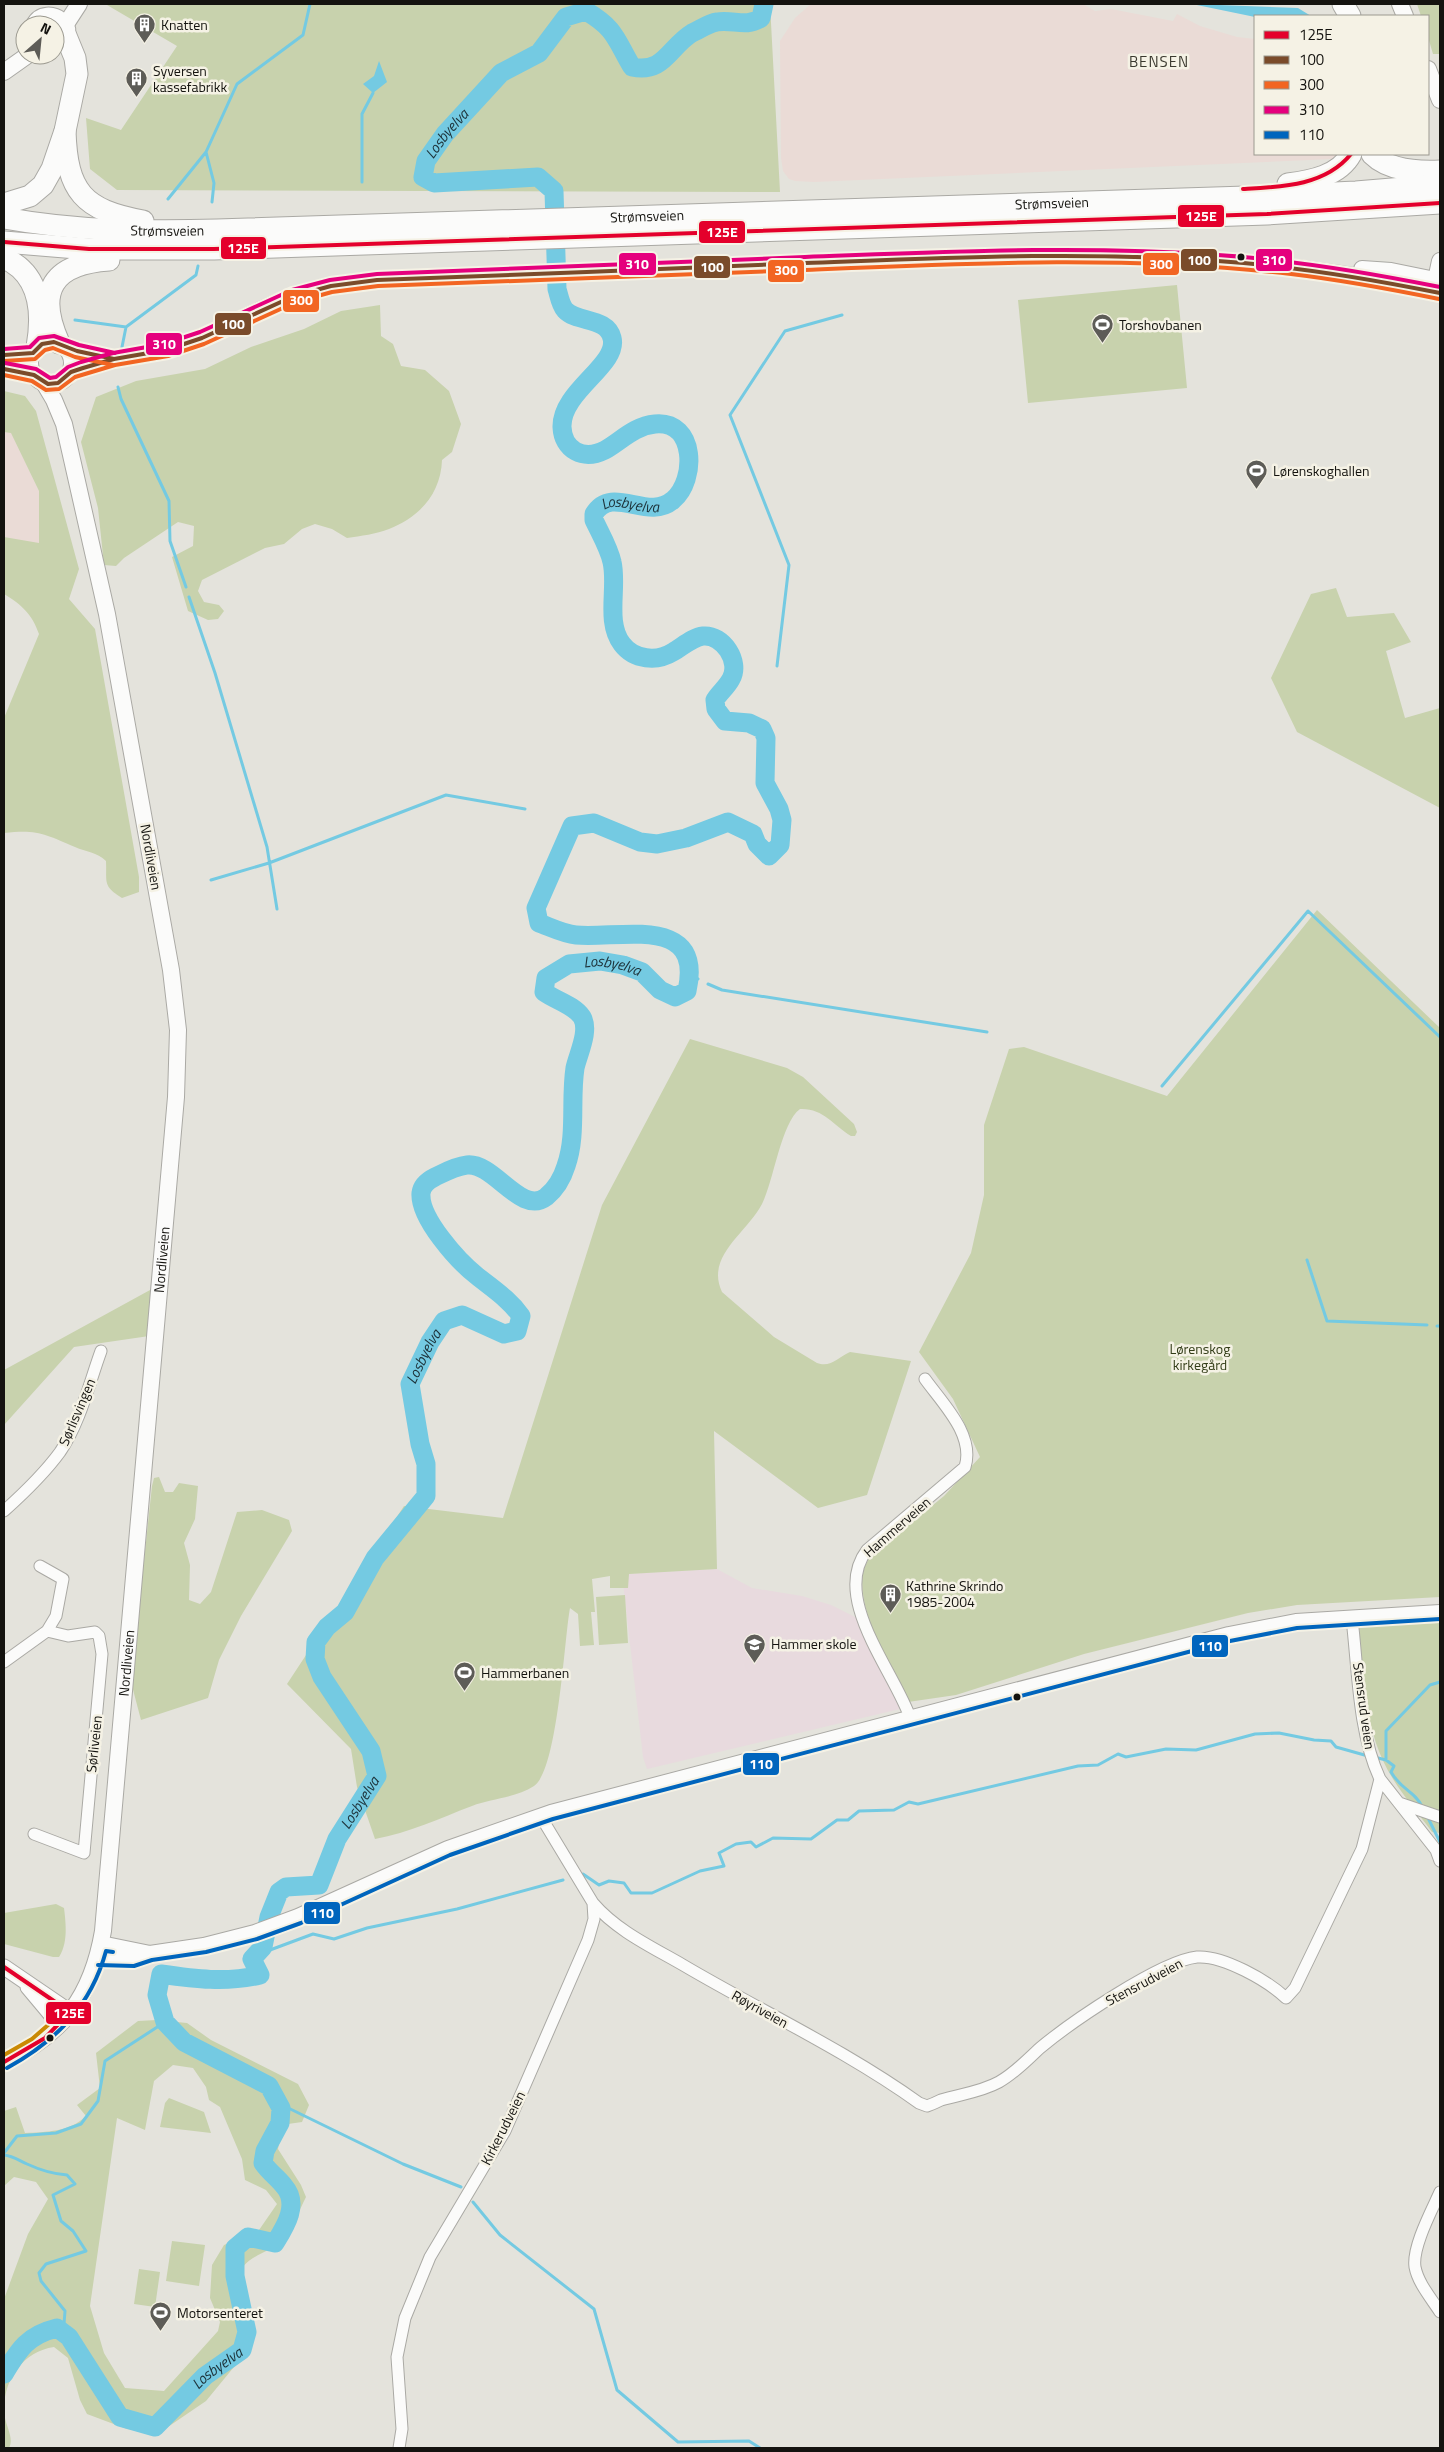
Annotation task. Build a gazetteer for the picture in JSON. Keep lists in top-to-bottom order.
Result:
{
  "streets": {
    "highway": ["Strømsveien"],
    "main road": ["Nordliveien"],
    "street": [
      "Sørlisvingen",
      "Hammerveien",
      "Stensrud veien",
      "Sørliveien",
      "Stensrudveien",
      "Røyriveien",
      "Kirkerudveien"
    ]
  },
  "crossings": [
    ["Stensrud veien", "Stensrudveien"],
    ["Stensrudveien", "Røyriveien"],
    ["Røyriveien", "Kirkerudveien"]
  ],
  "districts": ["BENSEN"],
  "water": ["Losbyelva"],
  "parks": ["Lørenskog kirkegård"],
  "places": {
    "building": ["Knatten", "Syversen kassefabrikk", "Kathrine Skrindo 1985-2004"],
    "sports": [
      "Torshovbanen",
      "Lørenskoghallen",
      "Hammerbanen",
      "Motorsenteret"
    ],
    "school or university": ["Hammer skole"]
  },
  "lines": [
    "transit line 125E",
    "transit line 310",
    "transit line 100",
    "transit line 300",
    "transit line 110"
  ],
  "legend": [
    "125E",
    "100",
    "300",
    "310",
    "110"
  ],
  "north": "top right"
}
